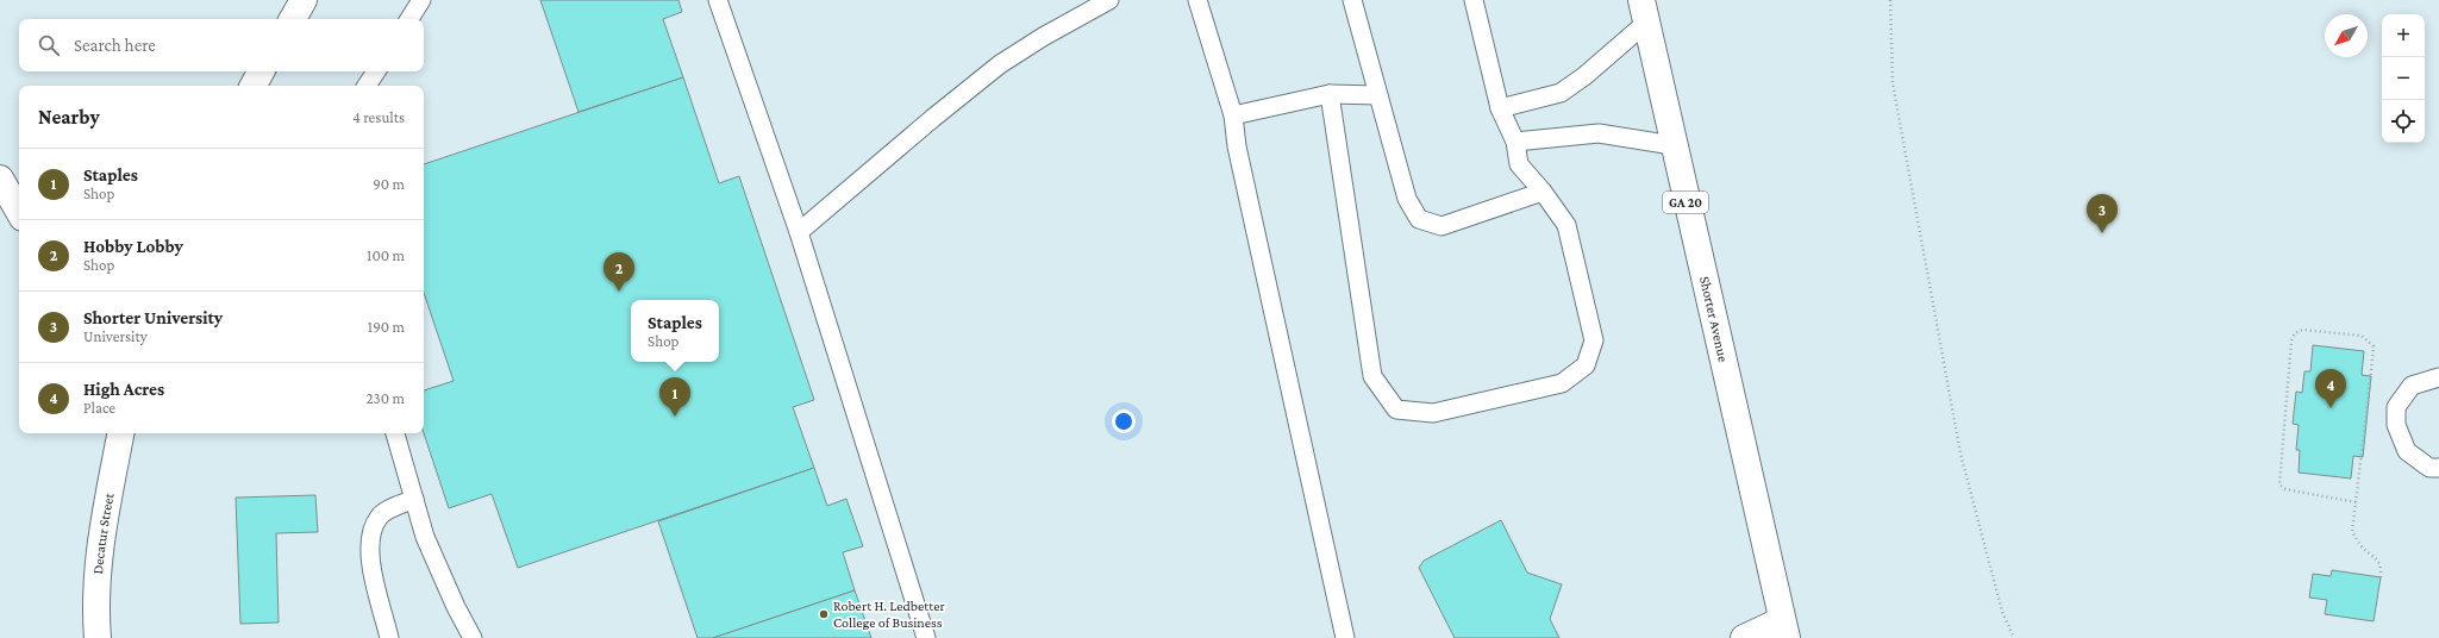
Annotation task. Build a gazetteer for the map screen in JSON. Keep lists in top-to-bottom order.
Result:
{
  "streets": {
    "main road": ["GA 20", "Shorter Avenue", "Decatur Street"]
  },
  "places": ["Robert H. Ledbetter College of Business"],
  "north": "bottom left",
  "page": {
    "map_buttons": ["+", "−"],
    "search": "Search here",
    "heading": ["Nearby", "4 results"],
    "list": [
      {
        "mark": "1",
        "name": "Staples",
        "note": "Shop",
        "value": "90 m"
      },
      {
        "mark": "2",
        "name": "Hobby Lobby",
        "note": "Shop",
        "value": "100 m"
      },
      {
        "mark": "3",
        "name": "Shorter University",
        "note": "University",
        "value": "190 m"
      },
      {
        "mark": "4",
        "name": "High Acres",
        "note": "Place",
        "value": "230 m"
      }
    ],
    "pins": [
      "3",
      "2",
      "4",
      "1"
    ],
    "popup": ["Staples", "Shop"]
  }
}
